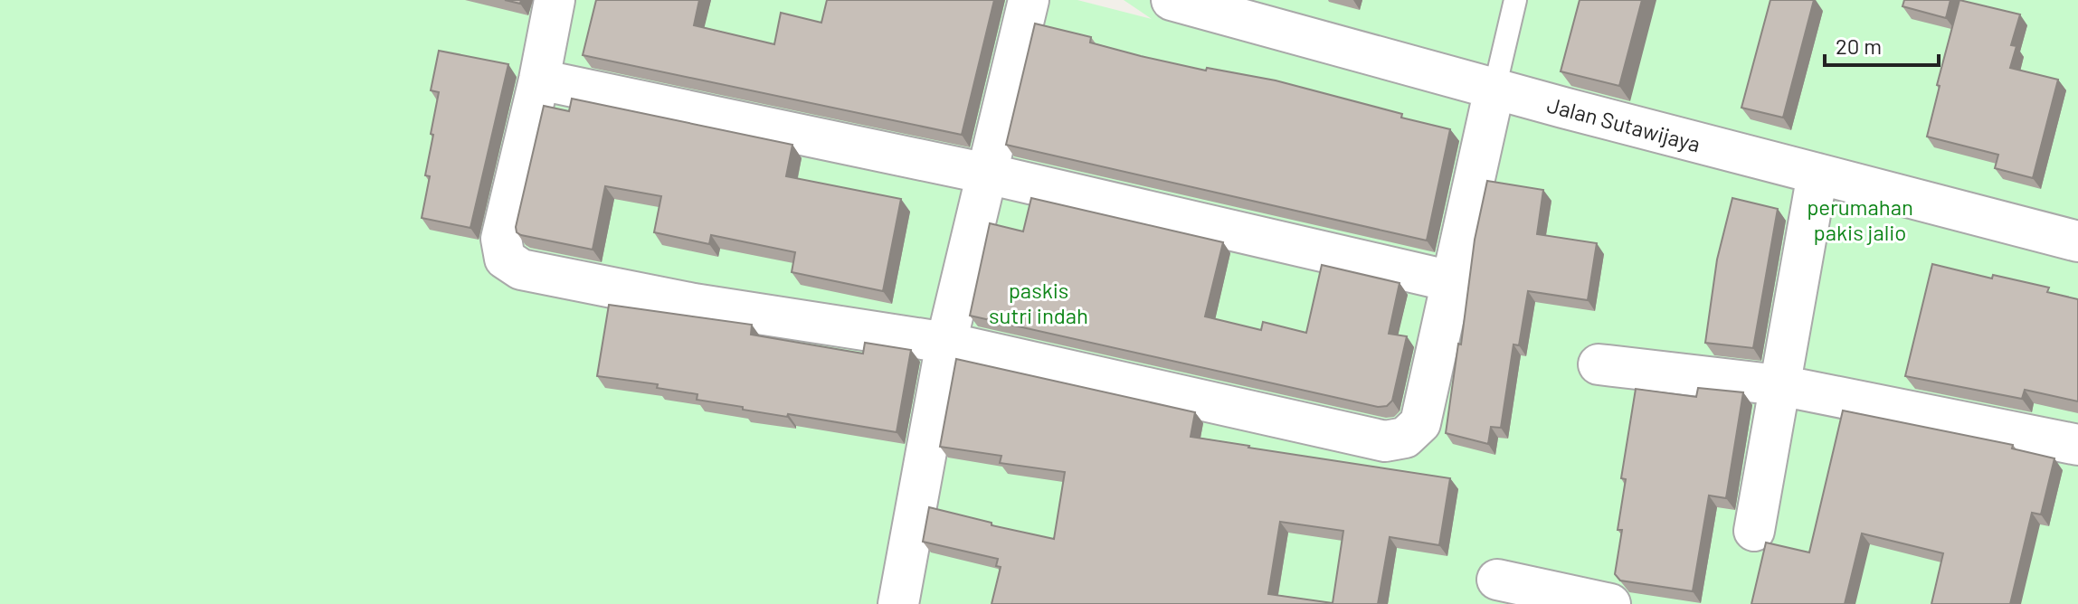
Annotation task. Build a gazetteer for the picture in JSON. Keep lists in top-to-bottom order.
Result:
{
  "streets": {
    "street": ["Jalan Sutawijaya"]
  },
  "parks": ["perumahan pakis jalio", "paskis sutri indah"],
  "scale_bar": "20 m"
}
